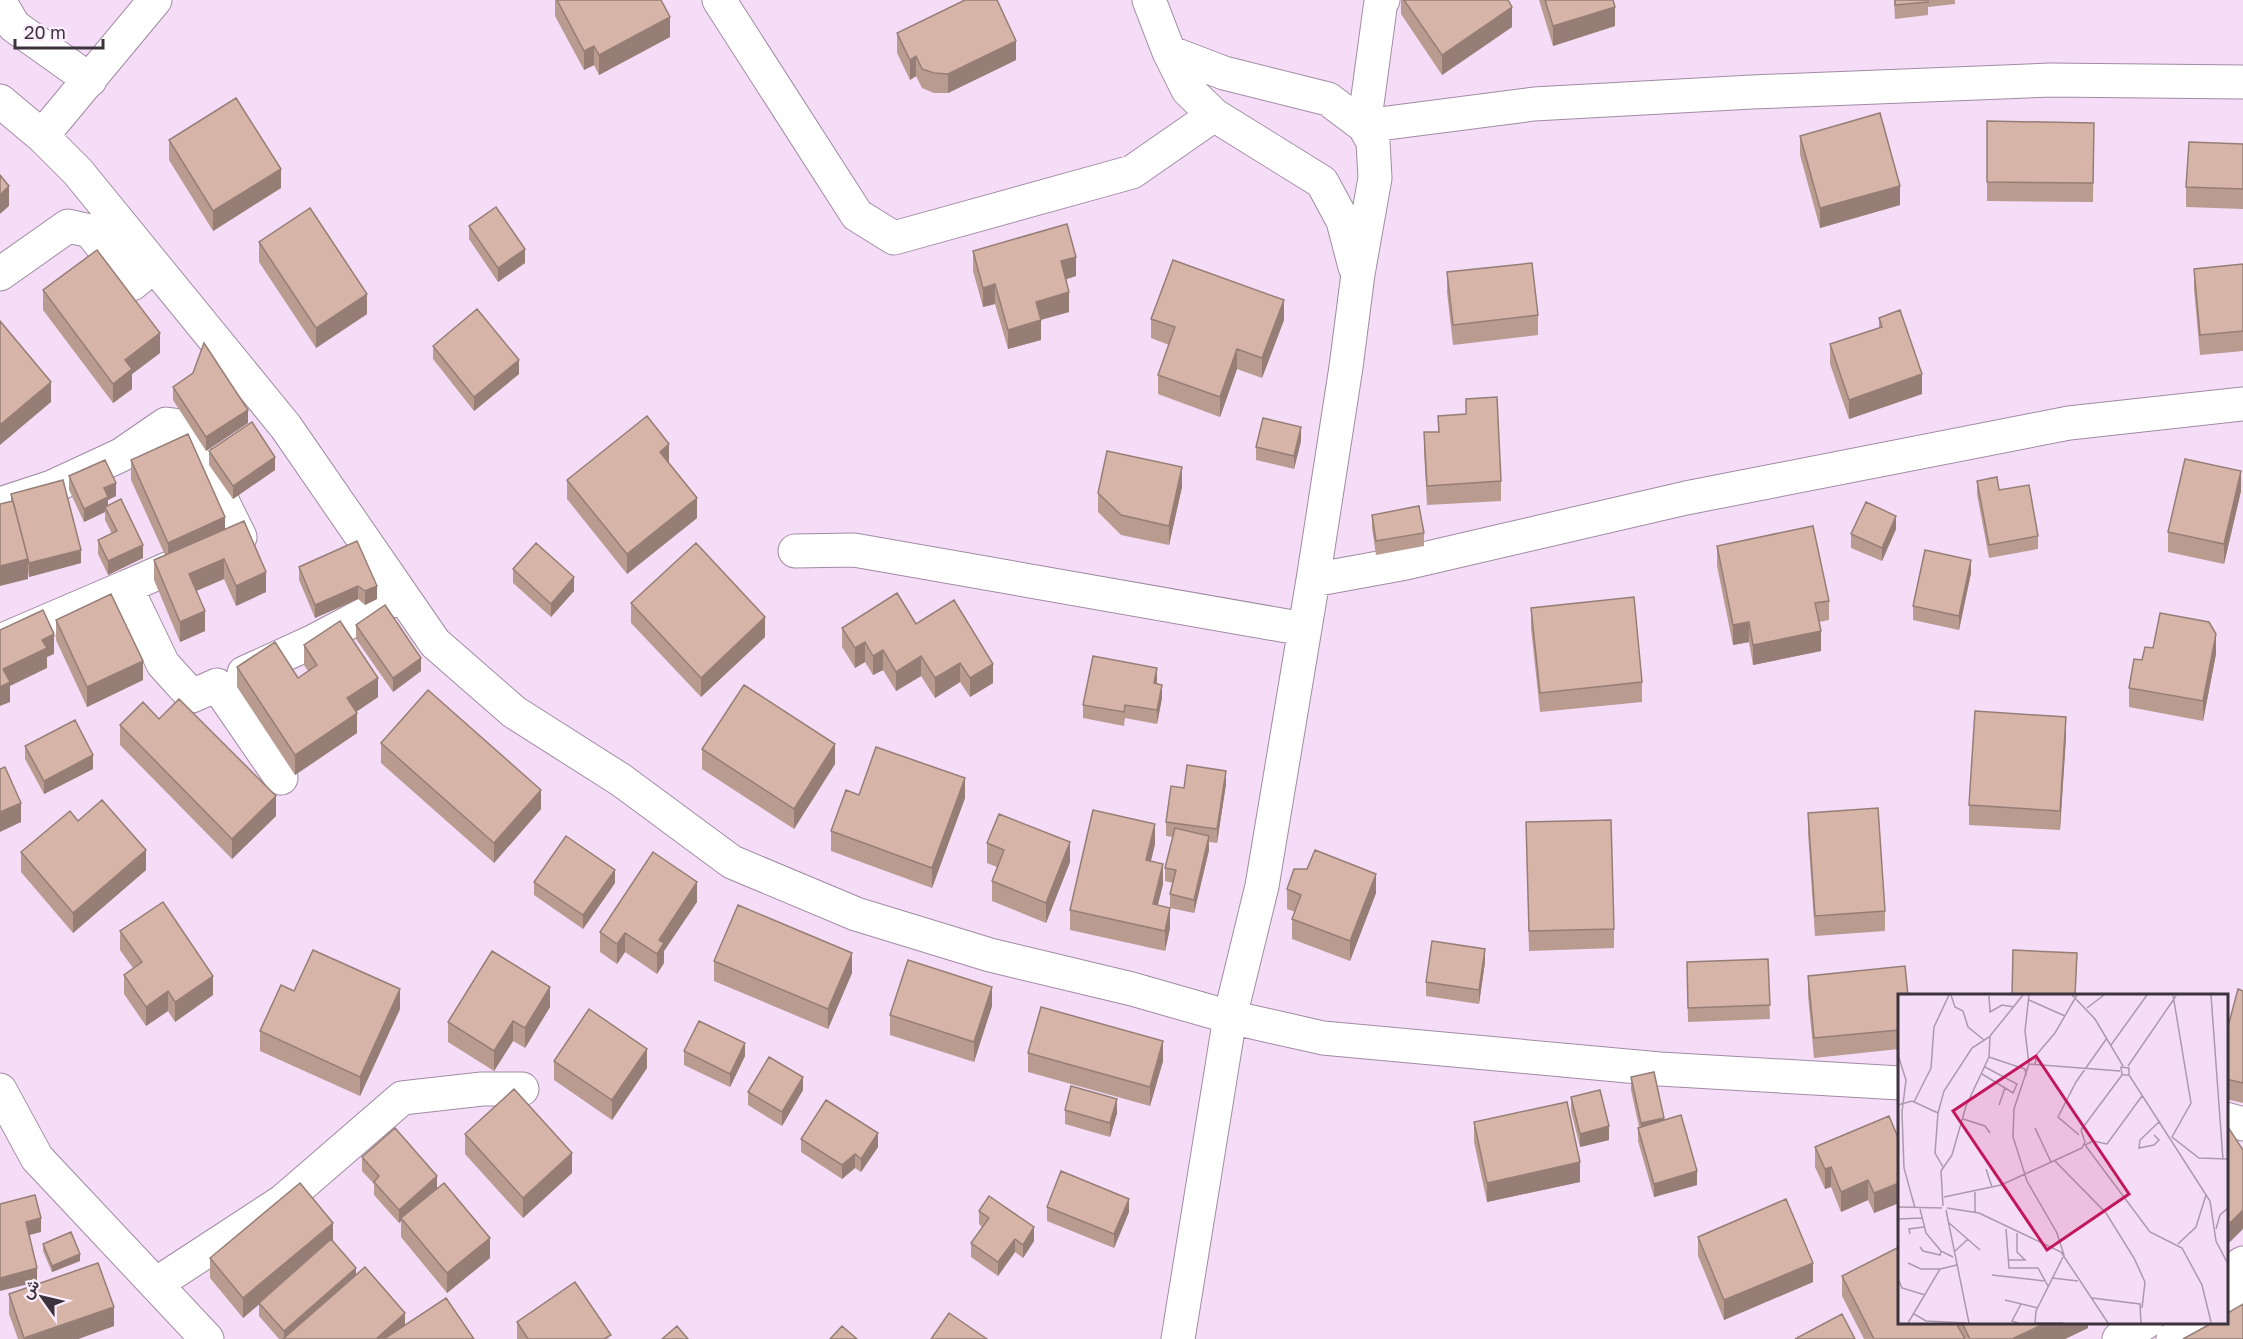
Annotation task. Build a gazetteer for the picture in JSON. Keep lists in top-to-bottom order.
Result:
{
  "scale_bar": "20 m",
  "north": "top left"
}
